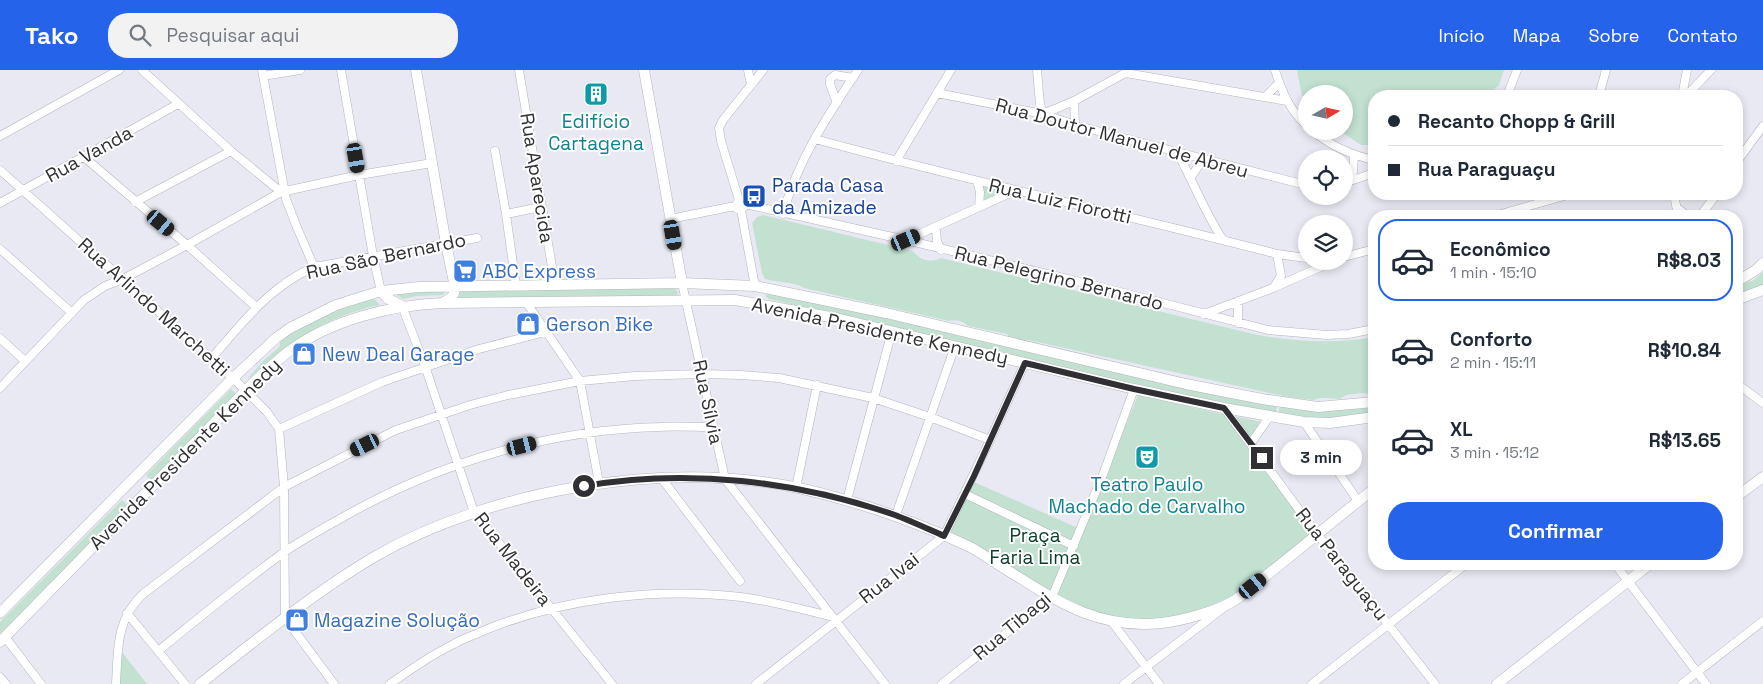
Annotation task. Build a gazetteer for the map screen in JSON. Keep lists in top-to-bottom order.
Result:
{
  "streets": {
    "main road": ["Avenida Presidente Kennedy", "Rua Sílvia"],
    "street": [
      "Rua Doutor Manuel de Abreu",
      "Rua Vanda",
      "Rua Aparecida",
      "Rua Luiz Fiorotti",
      "Rua São Bernardo",
      "Rua Pelegrino Bernardo",
      "Rua Arlindo Marchetti",
      "Rua Madeira",
      "Rua Paraguaçu",
      "Rua Ivai",
      "Rua Tibagi"
    ]
  },
  "crossings": [
    ["Rua Vanda", "Rua Arlindo Marchetti"],
    ["Rua Aparecida", "Avenida Presidente Kennedy"],
    ["Rua São Bernardo", "Rua Arlindo Marchetti"],
    ["Rua Pelegrino Bernardo", "Rua Sílvia"],
    ["Rua Arlindo Marchetti", "Avenida Presidente Kennedy"],
    ["Avenida Presidente Kennedy", "Rua Sílvia"],
    ["Avenida Presidente Kennedy", "Rua Madeira"],
    ["Avenida Presidente Kennedy", "Rua Paraguaçu"],
    ["Avenida Presidente Kennedy", "Rua Ivai"],
    ["Avenida Presidente Kennedy", "Rua Tibagi"],
    ["Rua Sílvia", "Rua Ivai"]
  ],
  "parks": ["Praça Faria Lima"],
  "places": {
    "building": ["Edifício Cartagena"],
    "bus stop": ["Parada Casa da Amizade"],
    "supermarket": ["ABC Express"],
    "shop": ["Gerson Bike", "New Deal Garage", "Magazine Solução"],
    "theatre": ["Teatro Paulo Machado de Carvalho"]
  },
  "north": "right",
  "page": {
    "header": "Tako",
    "search": "Pesquisar aqui",
    "nav": [
      "Início",
      "Mapa",
      "Sobre",
      "Contato"
    ],
    "banner": ["Recanto Chopp & Grill", "Rua Paraguaçu"],
    "list": [
      {
        "name": "Econômico",
        "note": "1 min · 15:10",
        "value": "R$8.03"
      },
      {
        "name": "Conforto",
        "note": "2 min · 15:11",
        "value": "R$10.84"
      },
      {
        "name": "XL",
        "note": "3 min · 15:12",
        "value": "R$13.65"
      }
    ],
    "bubble": "3 min",
    "buttons": "Confirmar"
  }
}
